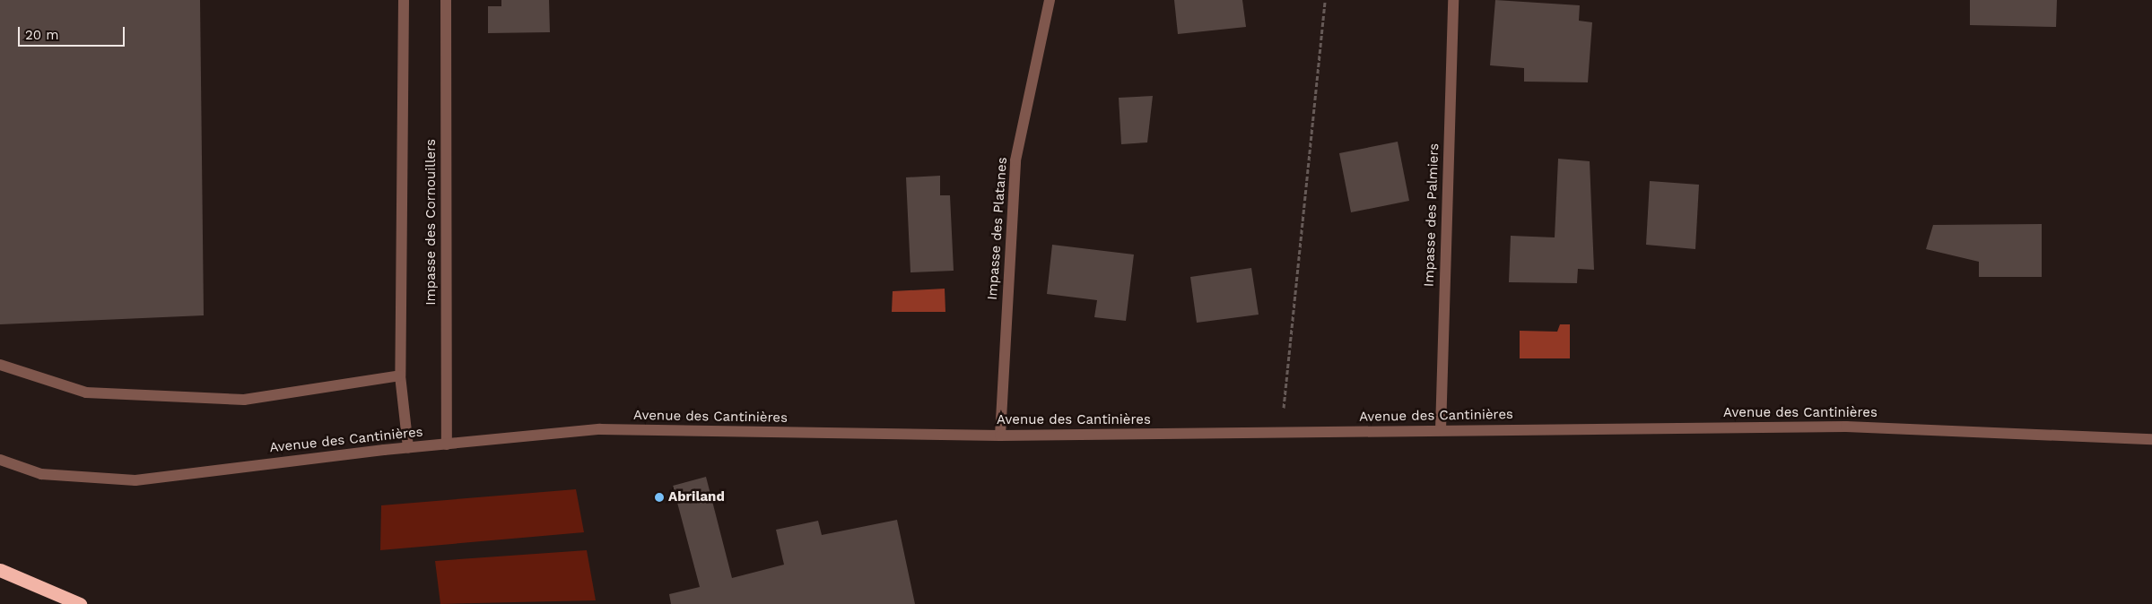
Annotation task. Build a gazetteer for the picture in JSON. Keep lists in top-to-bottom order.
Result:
{
  "streets": {
    "street": [
      "Impasse des Palmiers",
      "Impasse des Cornouillers",
      "Impasse des Platanes",
      "Avenue des Cantinières"
    ]
  },
  "crossings": [
    ["Impasse des Palmiers", "Avenue des Cantinières"],
    ["Impasse des Cornouillers", "Avenue des Cantinières"],
    ["Impasse des Platanes", "Avenue des Cantinières"]
  ],
  "places": ["Abriland"],
  "scale_bar": "20 m"
}
